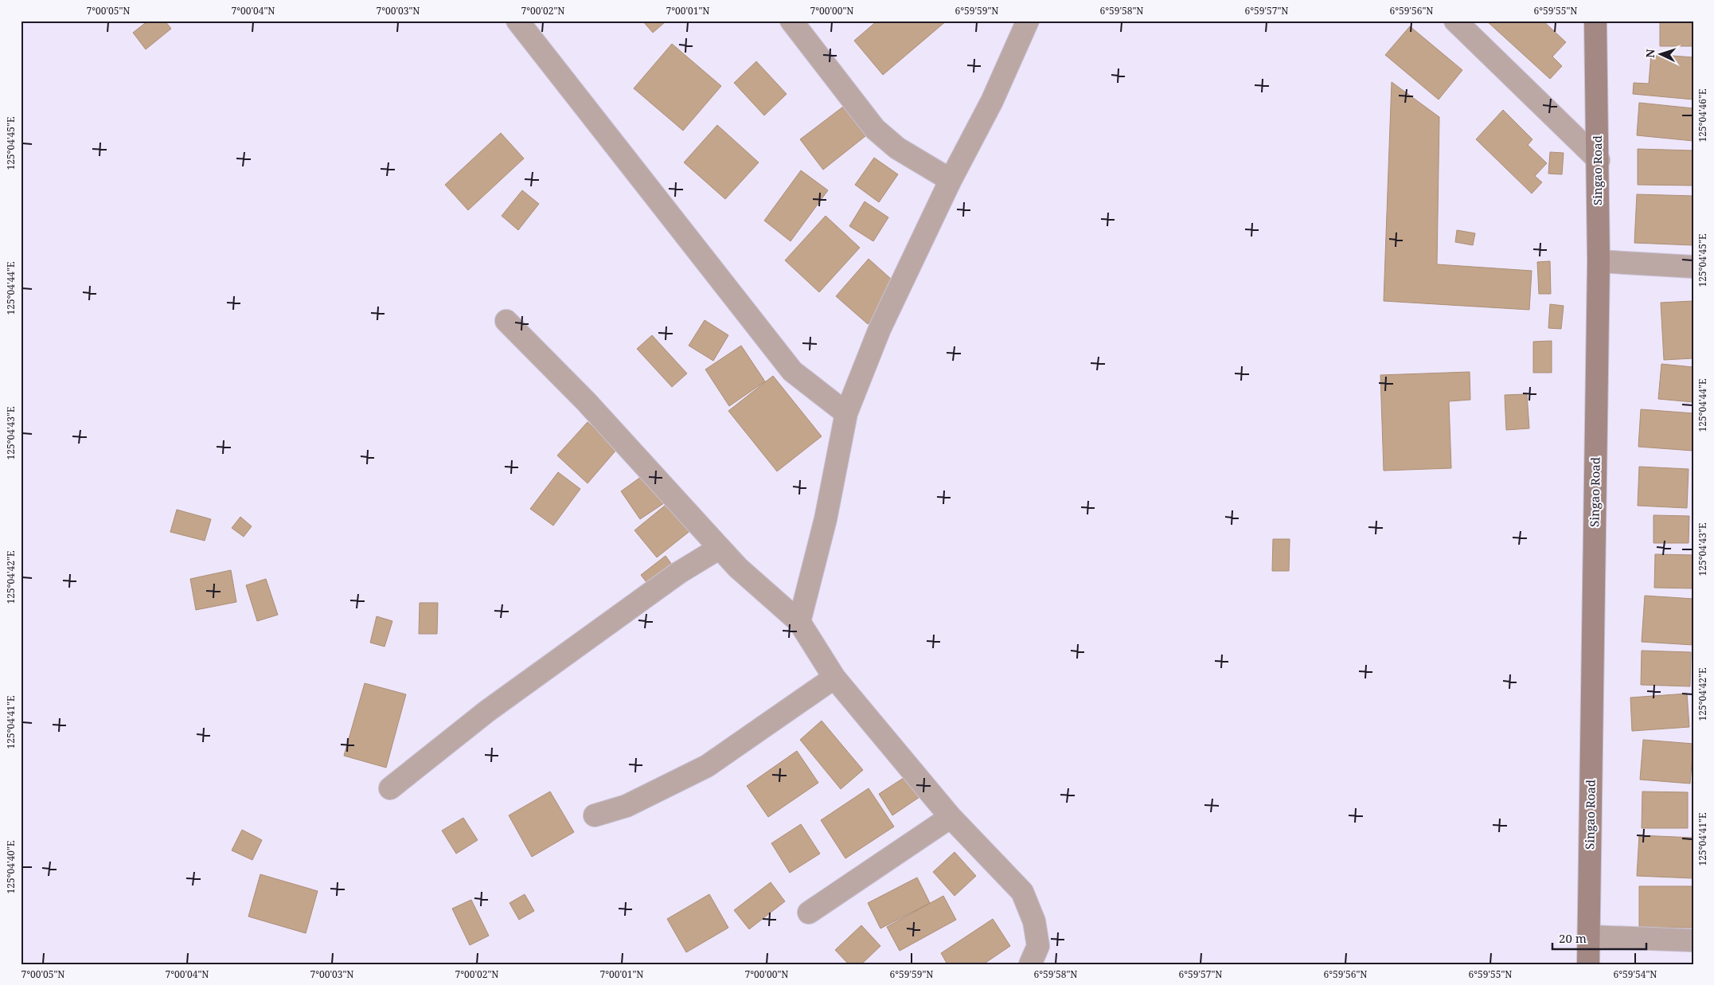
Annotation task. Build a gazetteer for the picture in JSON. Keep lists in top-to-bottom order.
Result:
{
  "streets": {
    "street": ["Singao Road"]
  },
  "scale_bar": "20 m",
  "north": "left",
  "coordinates": [
    "7°00'05\"N",
    "7°00'04\"N",
    "7°00'03\"N",
    "7°00'02\"N",
    "7°00'01\"N",
    "7°00'00\"N",
    "6°59'59\"N",
    "6°59'58\"N",
    "6°59'57\"N",
    "6°59'56\"N",
    "6°59'55\"N",
    "125°04'46\"E",
    "125°04'45\"E",
    "125°04'44\"E",
    "125°04'43\"E",
    "125°04'42\"E",
    "125°04'41\"E",
    "125°04'40\"E",
    "6°59'54\"N"
  ]
}
